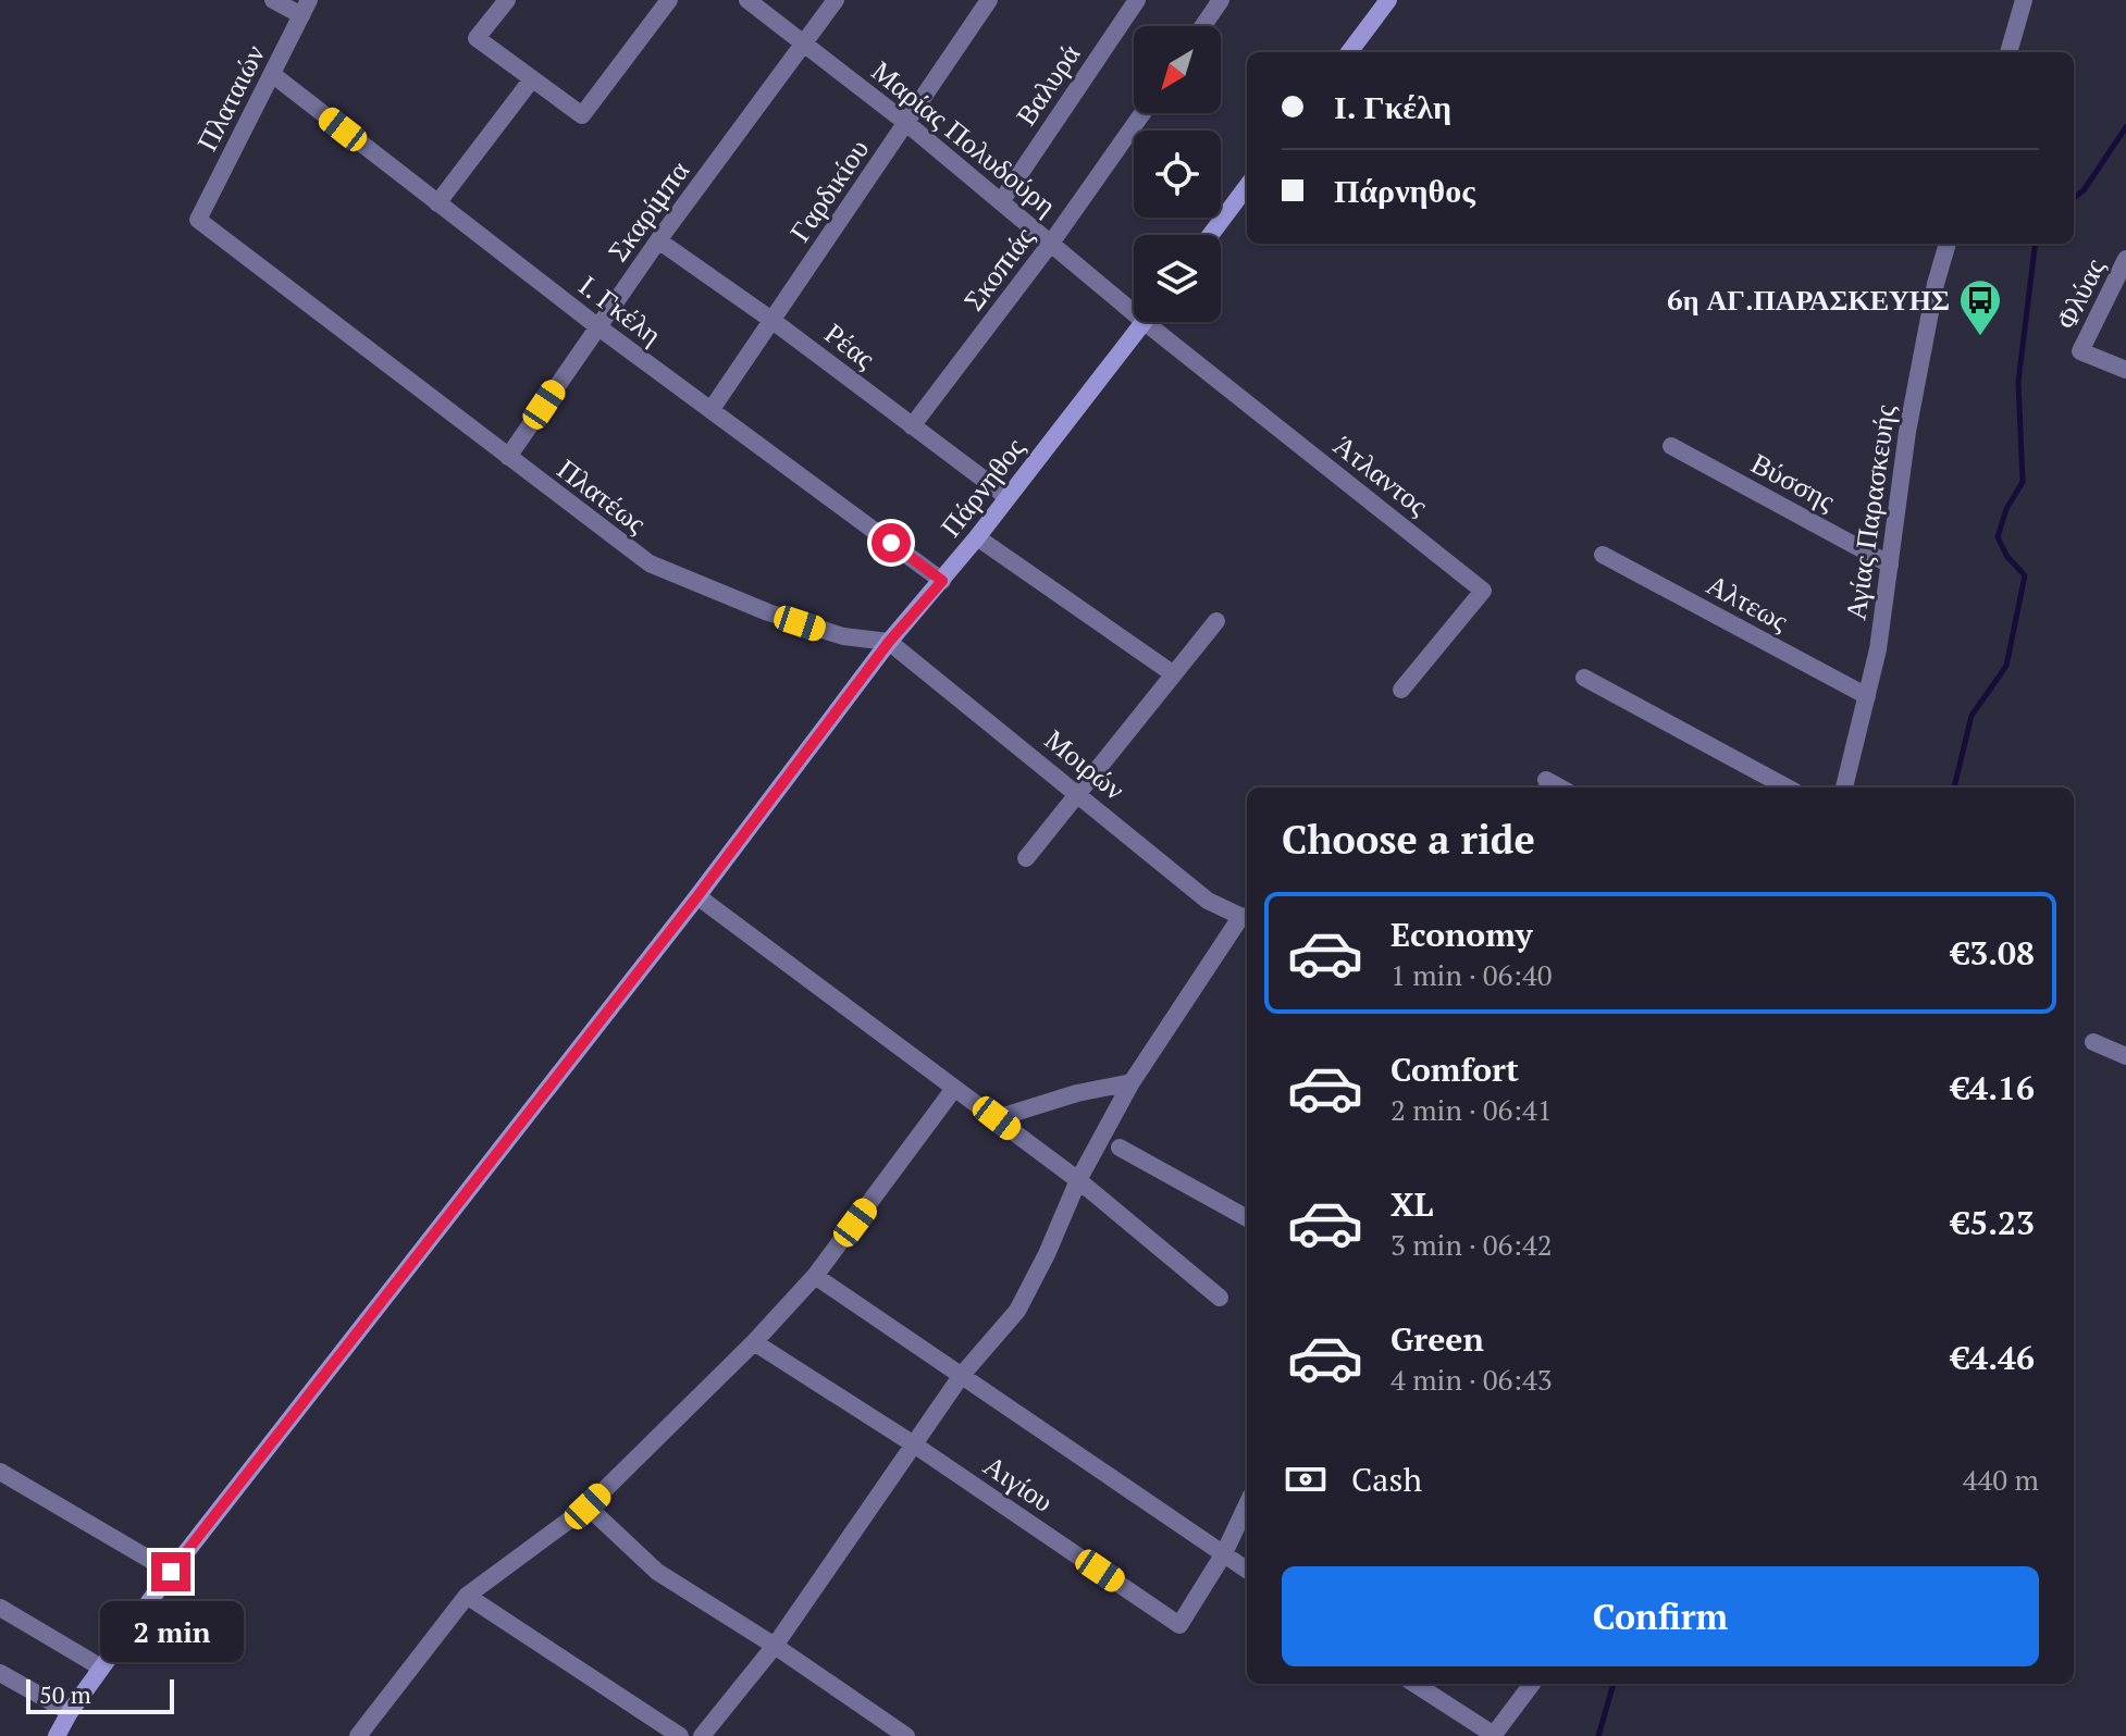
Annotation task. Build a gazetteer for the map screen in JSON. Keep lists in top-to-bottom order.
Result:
{
  "streets": {
    "main road": ["Πάρνηθος"],
    "street": [
      "Βαλυρά",
      "Πλαταιών",
      "Μαρίας Πολυδούρη",
      "Γαρδικίου",
      "Σκαρίμπα",
      "Σκοπιάς",
      "Φλύας",
      "Ι. Γκέλη",
      "Ρέας",
      "Άτλαντος",
      "Βύσσης",
      "Πλατέως",
      "Αγίας Παρασκευής",
      "Αλτεως",
      "Μοιρών",
      "Αιγίου"
    ]
  },
  "crossings": [
    ["Βαλυρά", "Μαρίας Πολυδούρη"],
    ["Πλαταιών", "Ι. Γκέλη"],
    ["Πλαταιών", "Πλατέως"],
    ["Μαρίας Πολυδούρη", "Γαρδικίου"],
    ["Μαρίας Πολυδούρη", "Σκαρίμπα"],
    ["Μαρίας Πολυδούρη", "Σκοπιάς"],
    ["Γαρδικίου", "Ι. Γκέλη"],
    ["Γαρδικίου", "Ρέας"],
    ["Σκαρίμπα", "Ι. Γκέλη"],
    ["Σκαρίμπα", "Ρέας"],
    ["Σκαρίμπα", "Πλατέως"],
    ["Σκοπιάς", "Ρέας"],
    ["Ι. Γκέλη", "Πάρνηθος"],
    ["Ρέας", "Πάρνηθος"],
    ["Άτλαντος", "Πάρνηθος"],
    ["Βύσσης", "Αγίας Παρασκευής"],
    ["Πάρνηθος", "Πλατέως"],
    ["Πάρνηθος", "Μοιρών"],
    ["Πλατέως", "Μοιρών"],
    ["Αγίας Παρασκευής", "Αλτεως"]
  ],
  "places": {
    "bus stop": ["6η ΑΓ.ΠΑΡΑΣΚΕΥΗΣ"]
  },
  "scale_bar": "50 m",
  "north": "bottom left",
  "page": {
    "banner": ["Ι. Γκέλη", "Πάρνηθος"],
    "heading": "Choose a ride",
    "list": [
      {
        "name": "Economy",
        "note": "1 min · 06:40",
        "value": "€3.08"
      },
      {
        "name": "Comfort",
        "note": "2 min · 06:41",
        "value": "€4.16"
      },
      {
        "name": "XL",
        "note": "3 min · 06:42",
        "value": "€5.23"
      },
      {
        "name": "Green",
        "note": "4 min · 06:43",
        "value": "€4.46"
      }
    ],
    "pay": ["Cash", "440 m"],
    "buttons": "Confirm",
    "bubble": "2 min",
    "scale": "50 m"
  }
}
